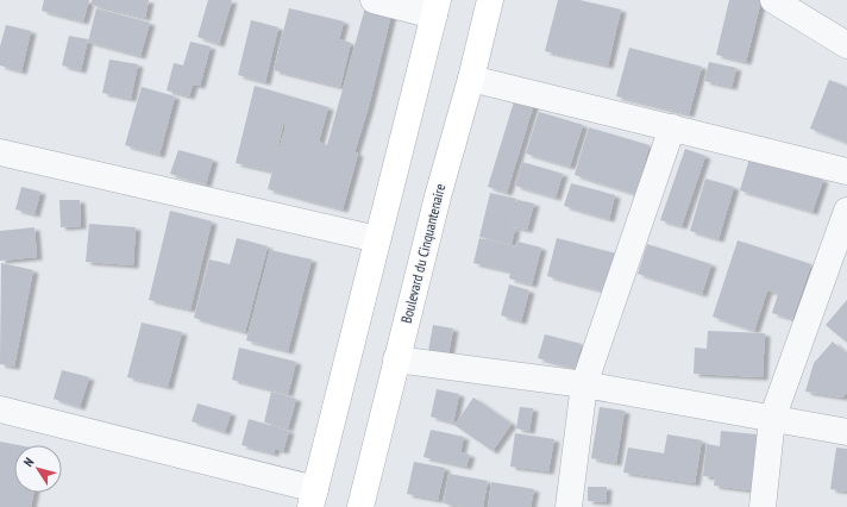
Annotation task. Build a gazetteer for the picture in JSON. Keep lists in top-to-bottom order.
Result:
{
  "streets": {
    "main road": ["Boulevard du Cinquantenaire"]
  },
  "north": "top left"
}
